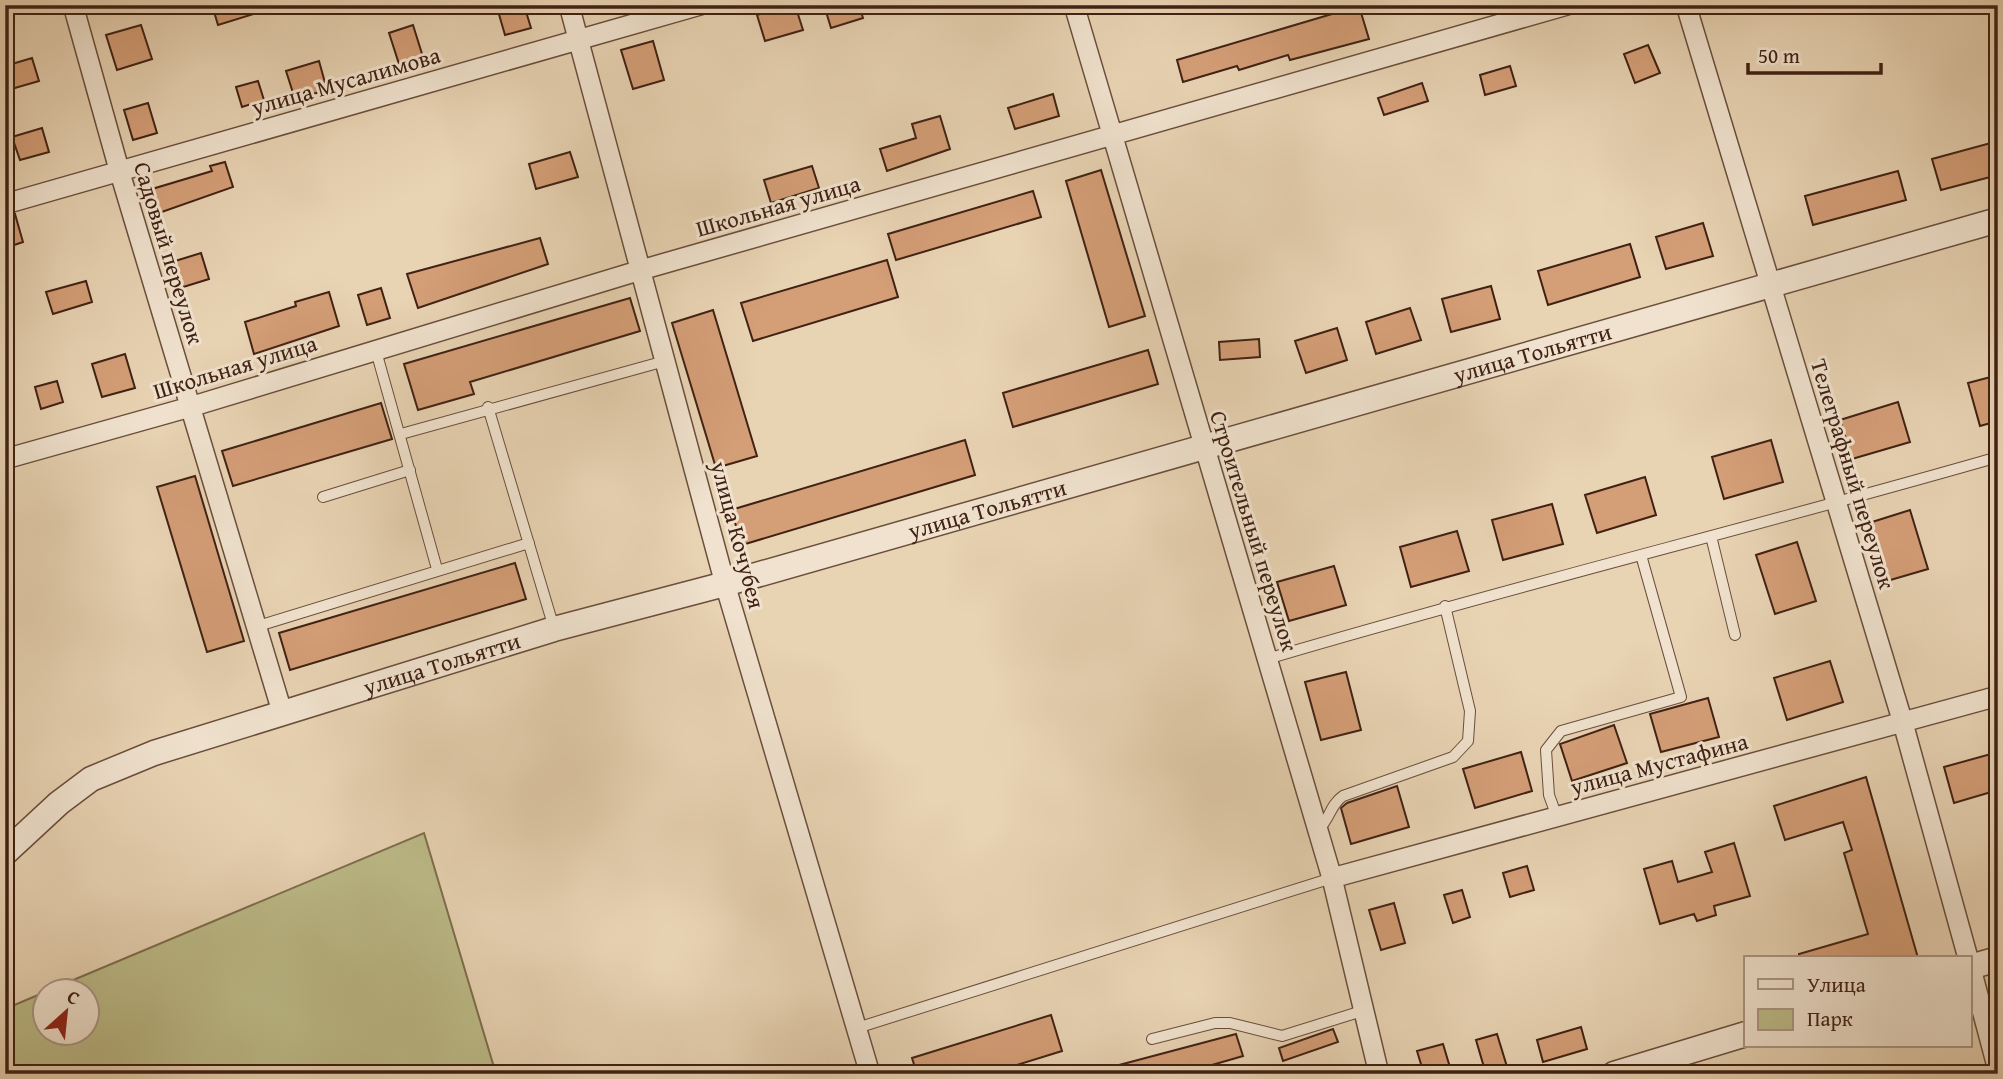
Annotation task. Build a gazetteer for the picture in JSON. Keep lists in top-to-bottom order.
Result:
{
  "streets": {
    "street": [
      "улица Мусалимова",
      "Школьная улица",
      "Садовый переулок",
      "улица Тольятти",
      "Телеграфный переулок",
      "Строительный переулок",
      "улица Кочубея",
      "улица Мустафина"
    ]
  },
  "crossings": [
    ["улица Мусалимова", "Садовый переулок"],
    ["улица Мусалимова", "улица Кочубея"],
    ["Школьная улица", "Садовый переулок"],
    ["Школьная улица", "Строительный переулок"],
    ["Школьная улица", "улица Кочубея"],
    ["Садовый переулок", "улица Тольятти"],
    ["улица Тольятти", "Телеграфный переулок"],
    ["улица Тольятти", "Строительный переулок"],
    ["улица Тольятти", "улица Кочубея"],
    ["Телеграфный переулок", "улица Мустафина"],
    ["Строительный переулок", "улица Мустафина"]
  ],
  "legend": ["Улица", "Парк"],
  "scale_bar": "50 m",
  "north": "top right"
}
